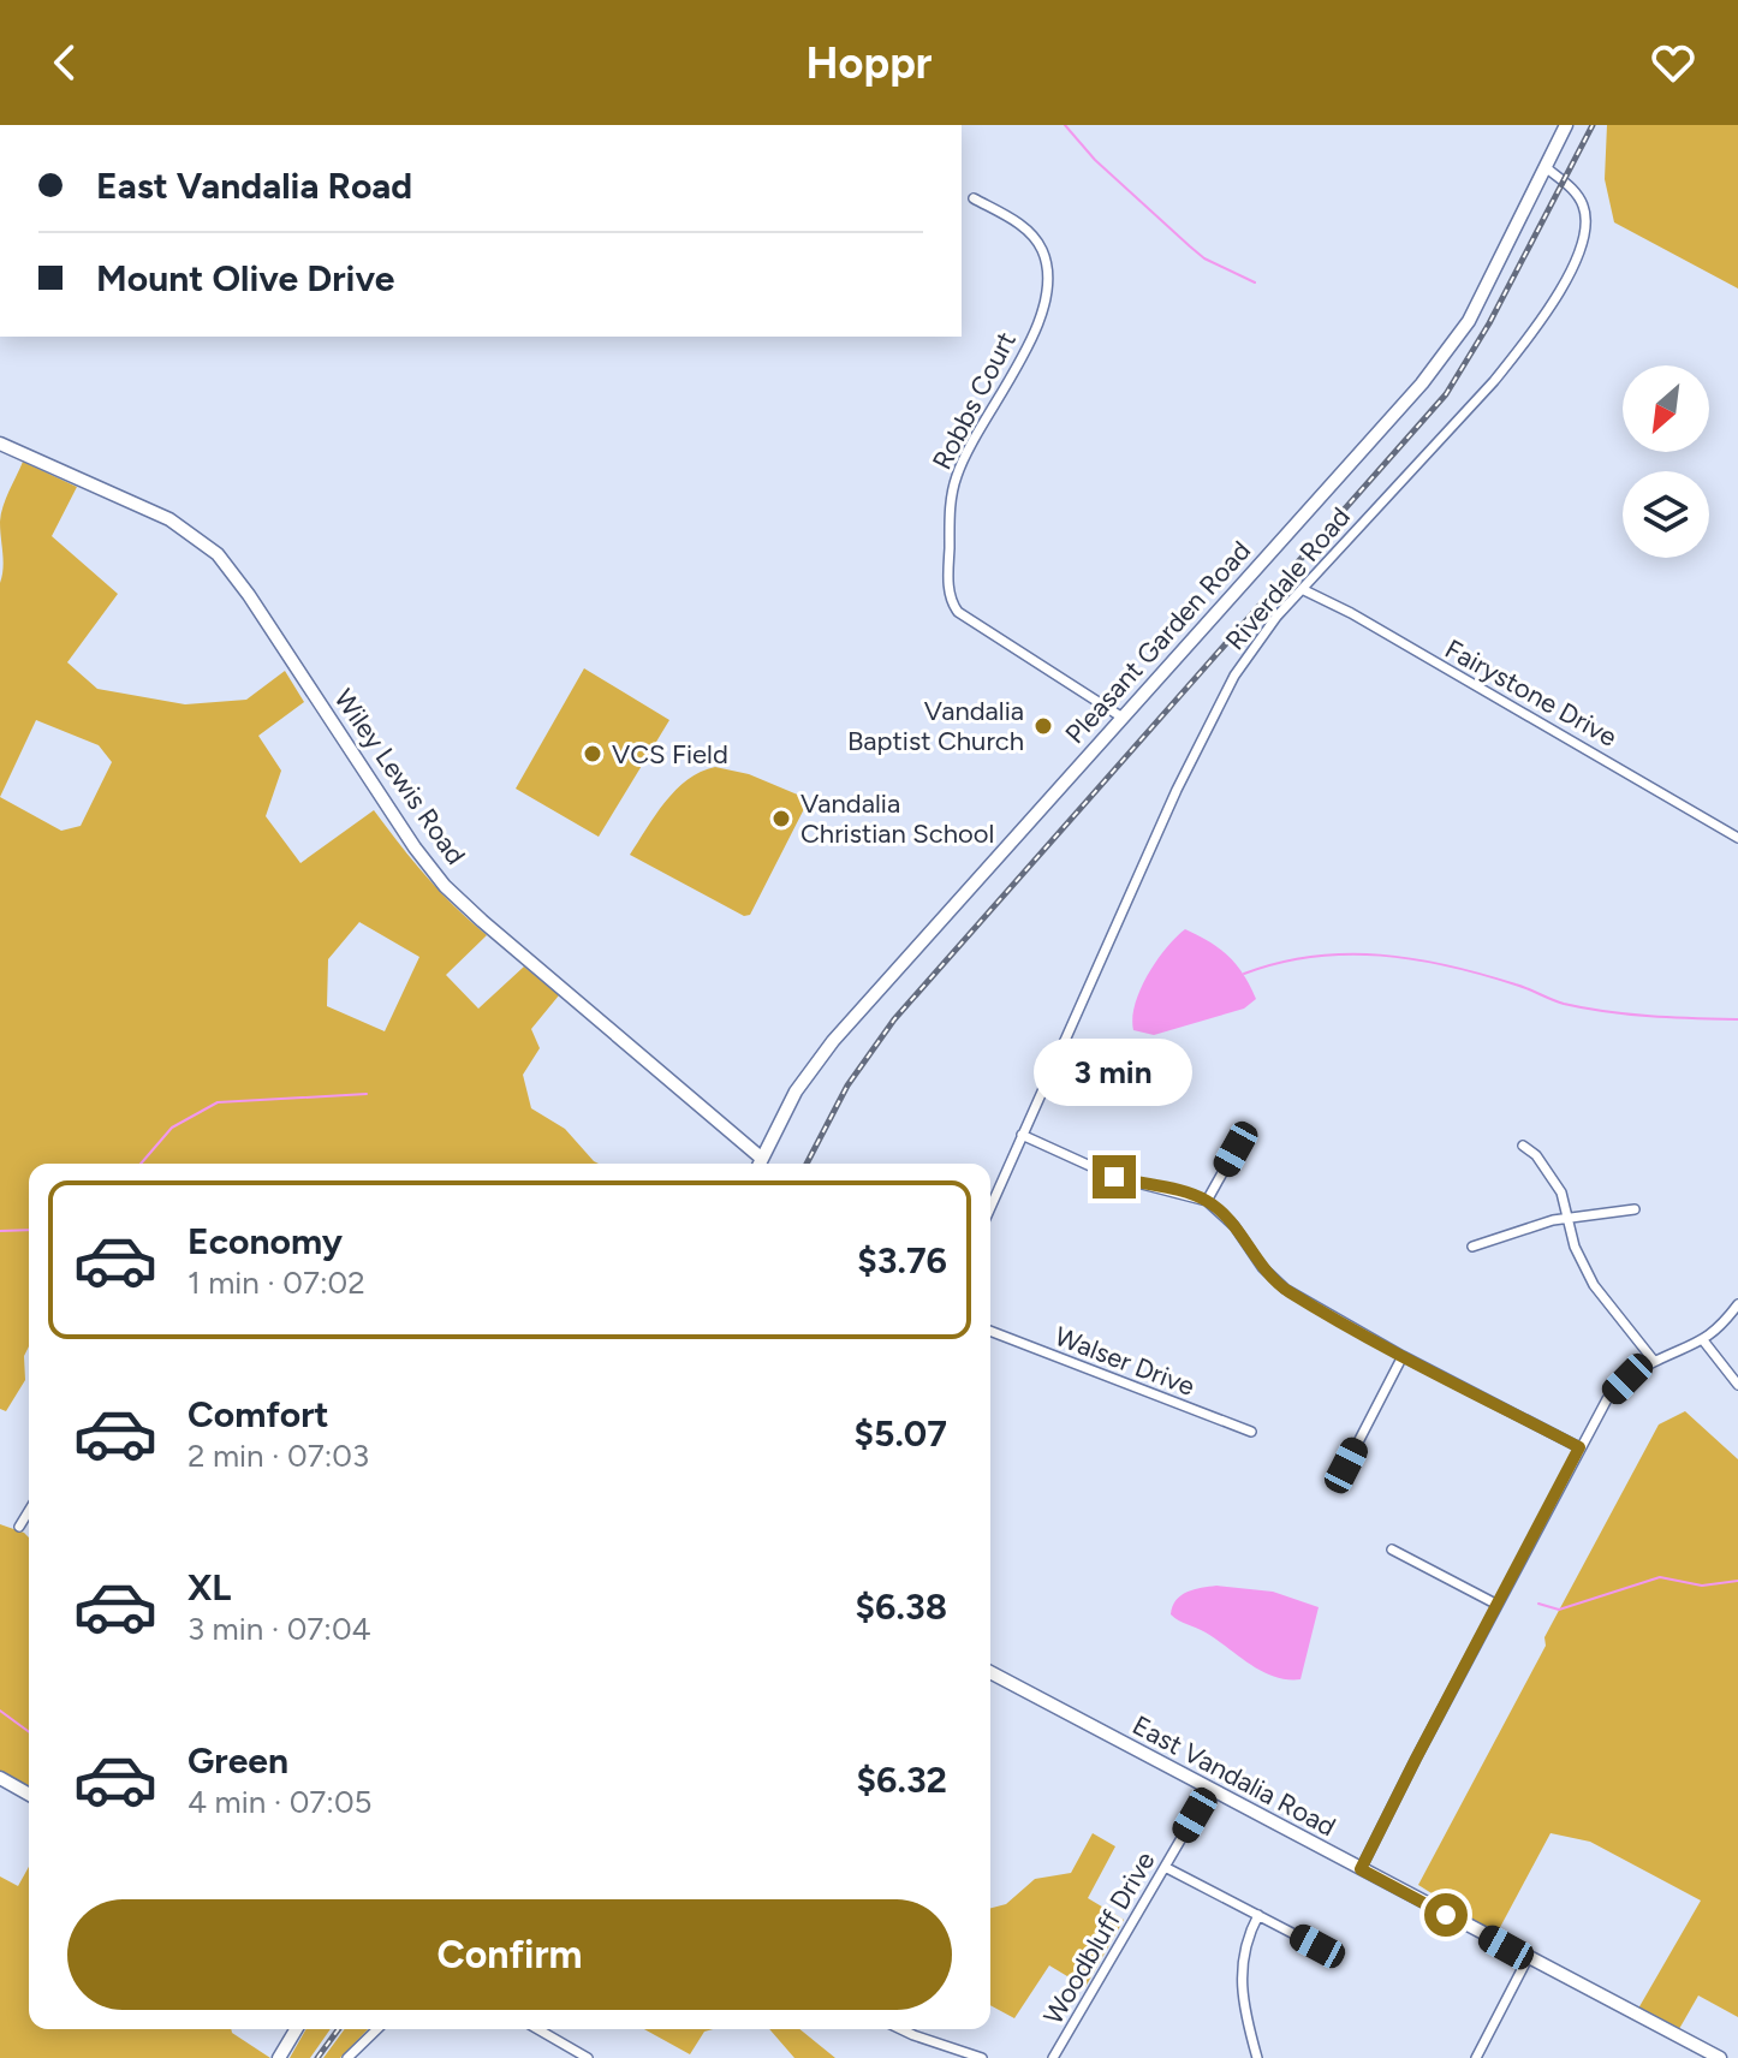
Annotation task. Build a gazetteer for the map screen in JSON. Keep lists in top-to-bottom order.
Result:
{
  "streets": {
    "street": [
      "Robbs Court",
      "Riverdale Road",
      "Pleasant Garden Road",
      "Fairystone Drive",
      "Wiley Lewis Road",
      "Walser Drive",
      "East Vandalia Road",
      "Woodbluff Drive"
    ]
  },
  "crossings": [
    ["Robbs Court", "Pleasant Garden Road"],
    ["Riverdale Road", "Pleasant Garden Road"],
    ["Riverdale Road", "Fairystone Drive"],
    ["East Vandalia Road", "Woodbluff Drive"]
  ],
  "places": ["Vandalia Baptist Church", "VCS Field", "Vandalia Christian School"],
  "north": "bottom left",
  "page": {
    "header": "Hoppr",
    "banner": ["East Vandalia Road", "Mount Olive Drive"],
    "bubble": "3 min",
    "list": [
      {
        "name": "Economy",
        "note": "1 min · 07:02",
        "value": "$3.76"
      },
      {
        "name": "Comfort",
        "note": "2 min · 07:03",
        "value": "$5.07"
      },
      {
        "name": "XL",
        "note": "3 min · 07:04",
        "value": "$6.38"
      },
      {
        "name": "Green",
        "note": "4 min · 07:05",
        "value": "$6.32"
      }
    ],
    "buttons": "Confirm"
  }
}
